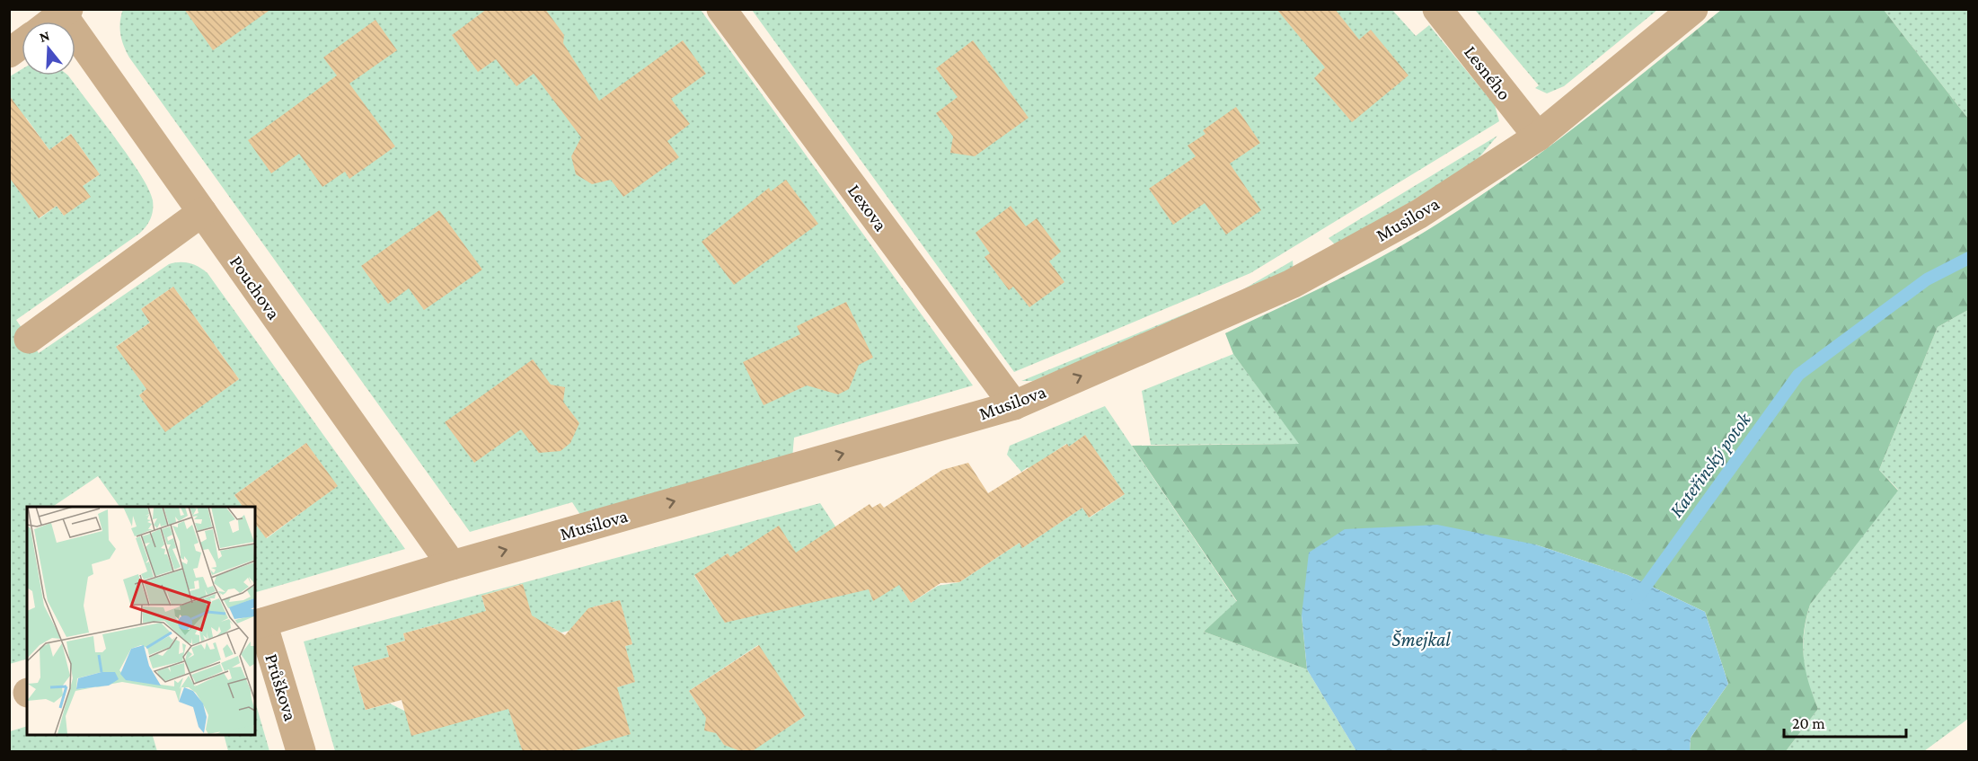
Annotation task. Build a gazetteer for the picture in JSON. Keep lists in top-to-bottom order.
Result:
{
  "streets": {
    "street": [
      "Lesného",
      "Lexova",
      "Musilova",
      "Pouchova",
      "Průškova"
    ]
  },
  "crossings": [
    ["Lesného", "Musilova"],
    ["Lexova", "Musilova"],
    ["Musilova", "Pouchova"],
    ["Musilova", "Průškova"]
  ],
  "one_way": ["Musilova"],
  "water": ["Kateřinský potok", "Šmejkal"],
  "scale_bar": "20 m",
  "north": "top"
}
